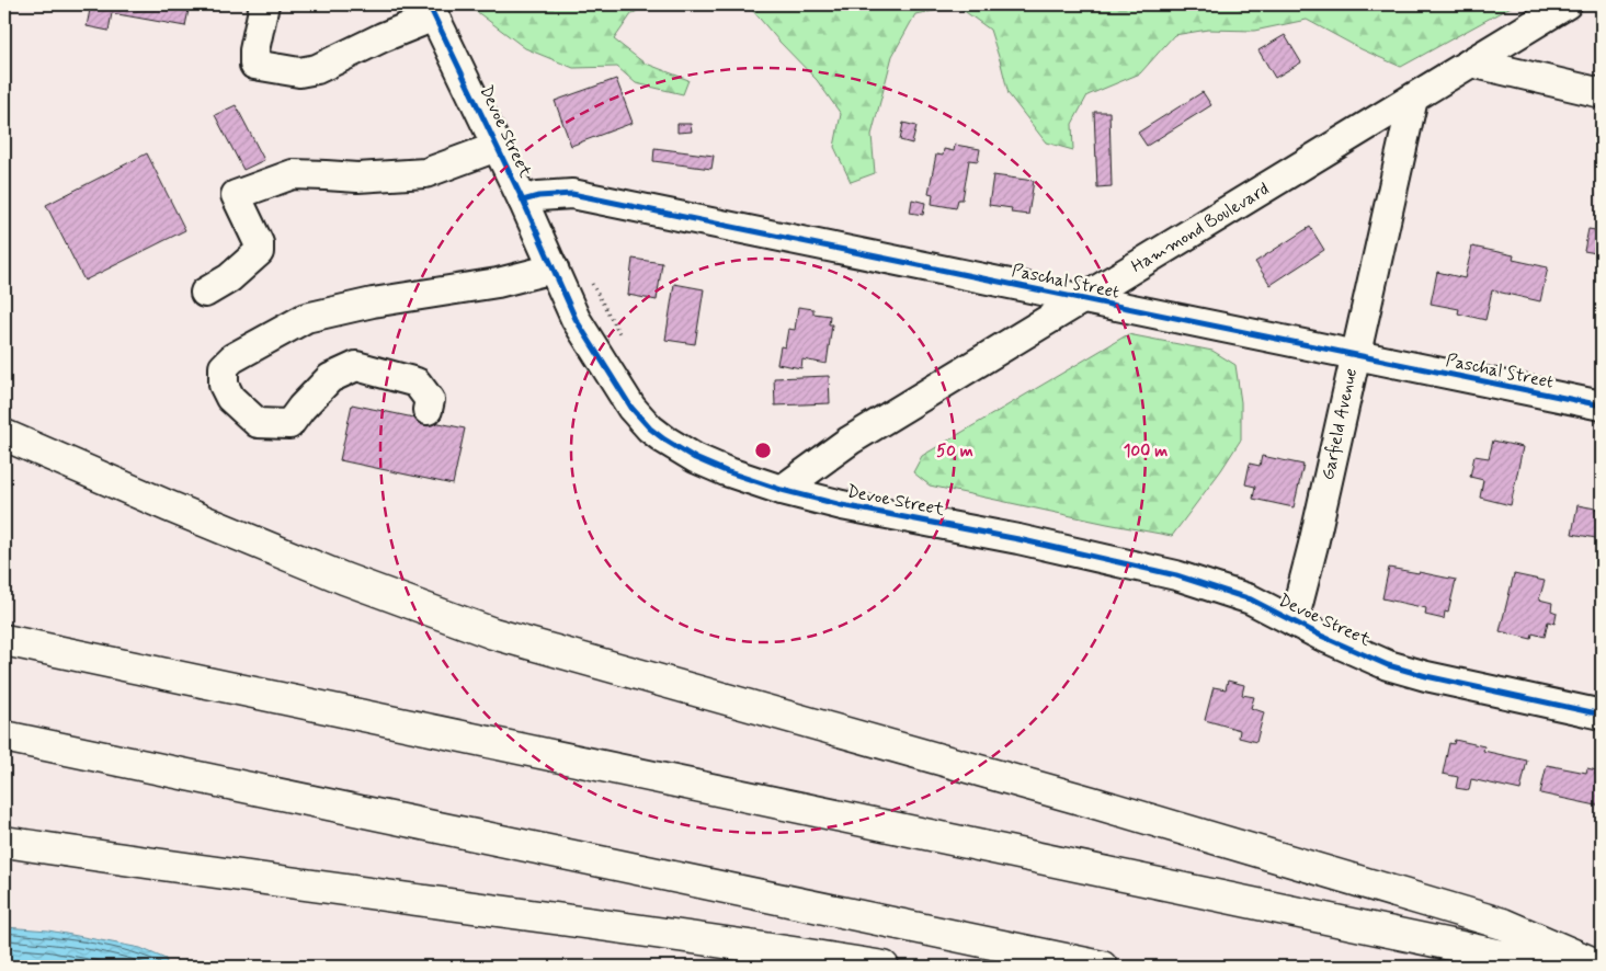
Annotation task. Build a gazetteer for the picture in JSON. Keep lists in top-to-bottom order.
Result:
{
  "streets": {
    "street": [
      "Devoe Street",
      "Hammond Boulevard",
      "Paschal Street",
      "Garfield Avenue"
    ]
  },
  "crossings": [
    ["Devoe Street", "Hammond Boulevard"],
    ["Devoe Street", "Paschal Street"],
    ["Devoe Street", "Garfield Avenue"],
    ["Hammond Boulevard", "Paschal Street"],
    ["Hammond Boulevard", "Garfield Avenue"],
    ["Paschal Street", "Garfield Avenue"]
  ],
  "rings": ["50 m", "100 m"]
}
